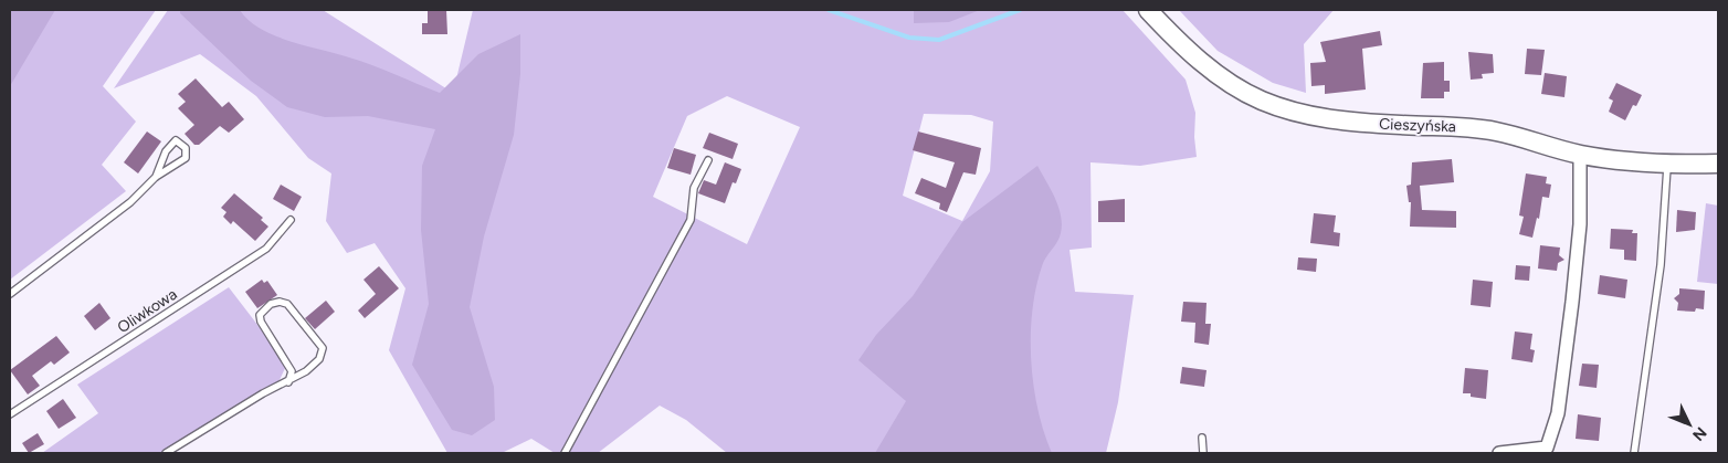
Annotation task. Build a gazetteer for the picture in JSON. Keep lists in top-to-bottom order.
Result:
{
  "streets": {
    "main road": ["Cieszyńska"],
    "lane": ["Oliwkowa"]
  },
  "north": "bottom right"
}
